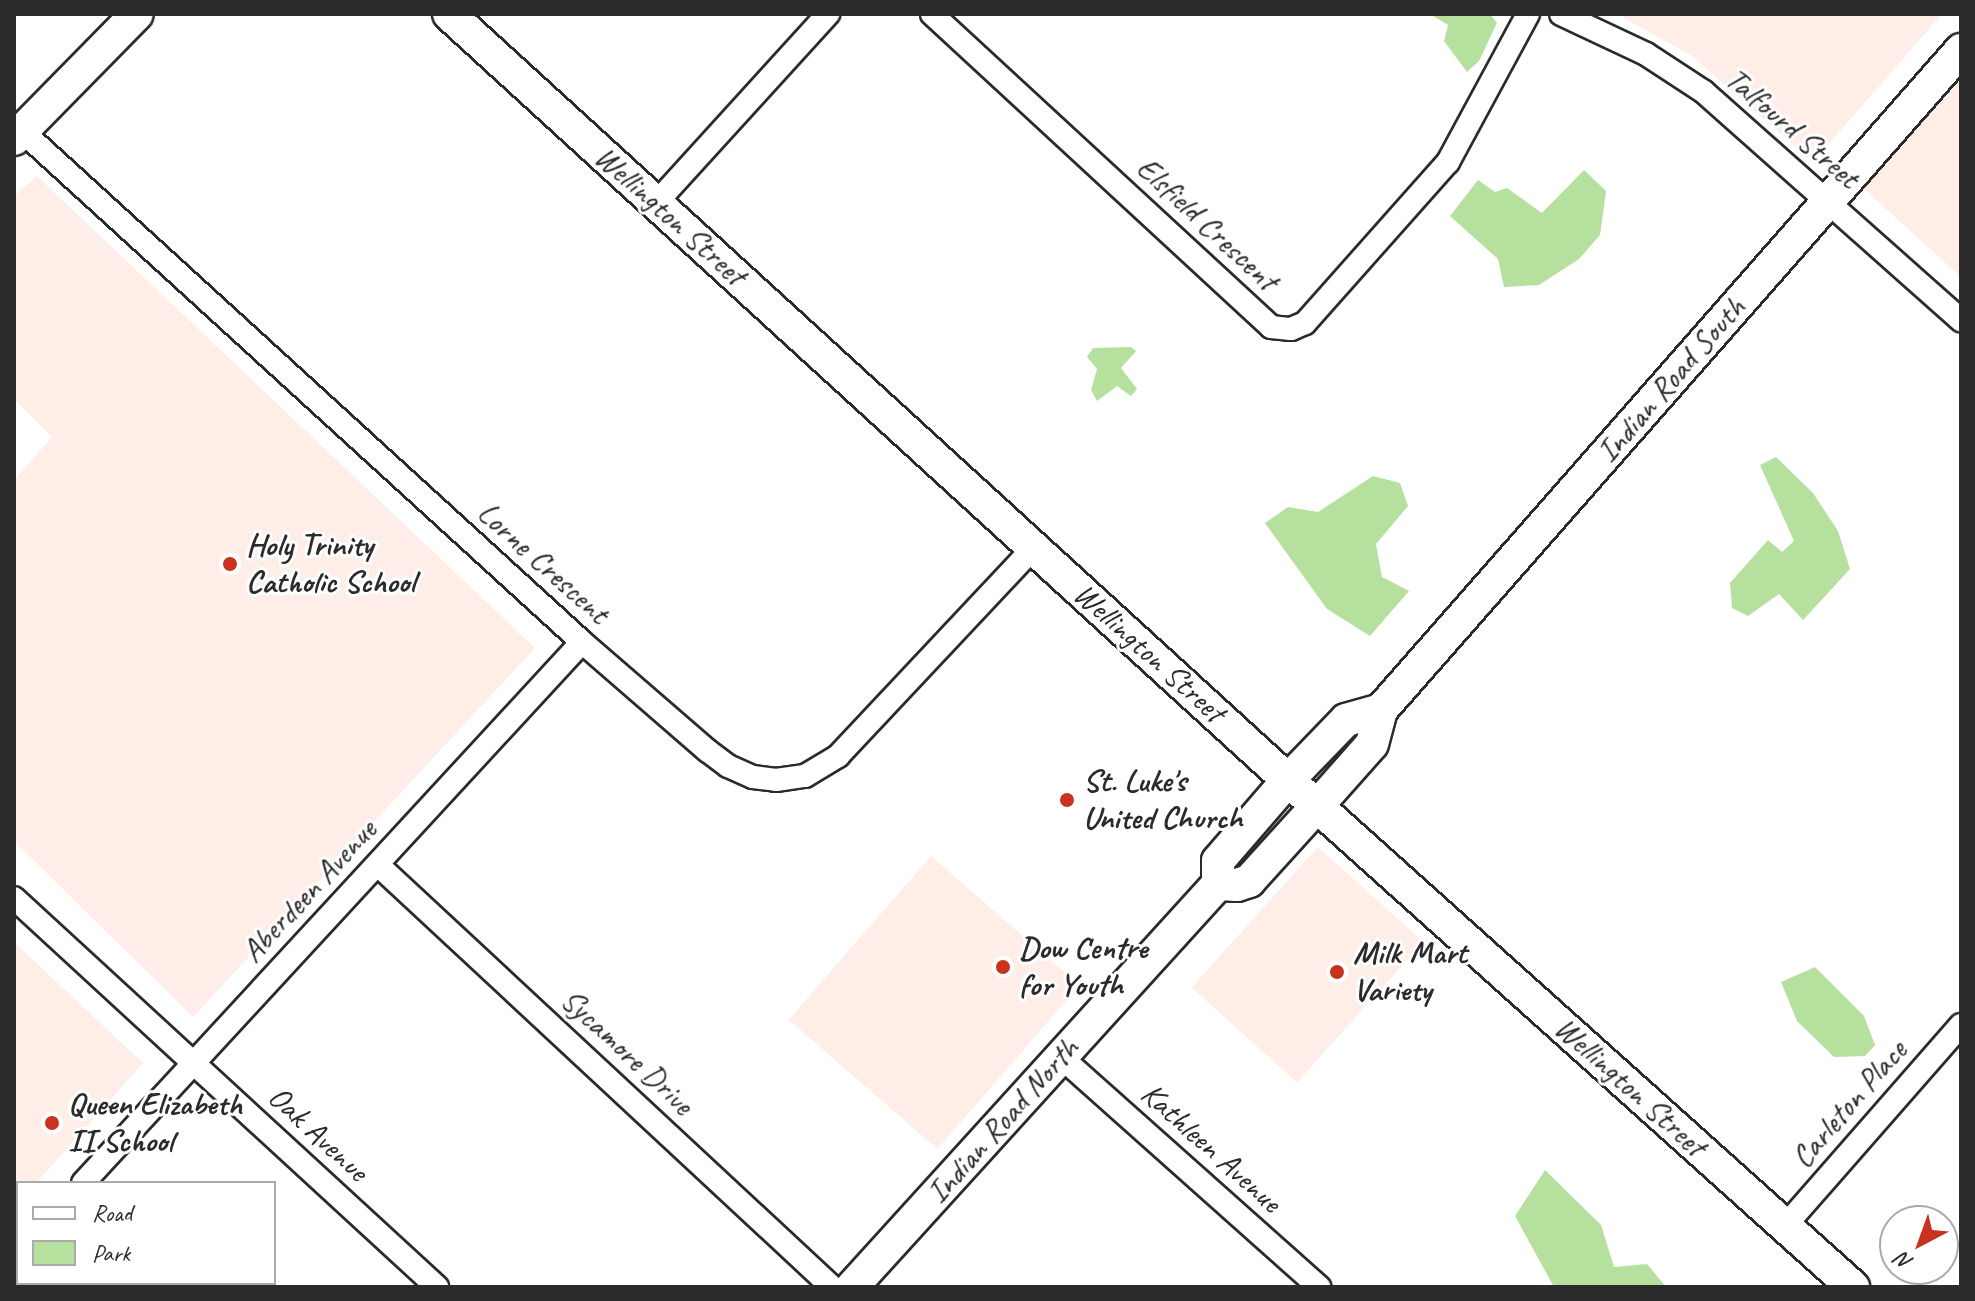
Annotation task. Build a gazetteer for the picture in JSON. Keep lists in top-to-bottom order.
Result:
{
  "streets": {
    "main road": ["Wellington Street", "Indian Road South", "Indian Road North"],
    "street": [
      "Talfourd Street",
      "Elsfield Crescent",
      "Lorne Crescent",
      "Aberdeen Avenue",
      "Sycamore Drive",
      "Carleton Place",
      "Oak Avenue",
      "Kathleen Avenue"
    ]
  },
  "crossings": [
    ["Talfourd Street", "Indian Road South"],
    ["Wellington Street", "Indian Road South"],
    ["Wellington Street", "Lorne Crescent"],
    ["Wellington Street", "Carleton Place"],
    ["Wellington Street", "Indian Road North"],
    ["Lorne Crescent", "Aberdeen Avenue"],
    ["Aberdeen Avenue", "Sycamore Drive"],
    ["Aberdeen Avenue", "Oak Avenue"],
    ["Indian Road North", "Kathleen Avenue"]
  ],
  "places": [
    "Holy Trinity Catholic School",
    "St. Luke's United Church",
    "Dow Centre for Youth",
    "Milk Mart Variety",
    "Queen Elizabeth II School"
  ],
  "legend": ["Road", "Park"],
  "north": "bottom left"
}
